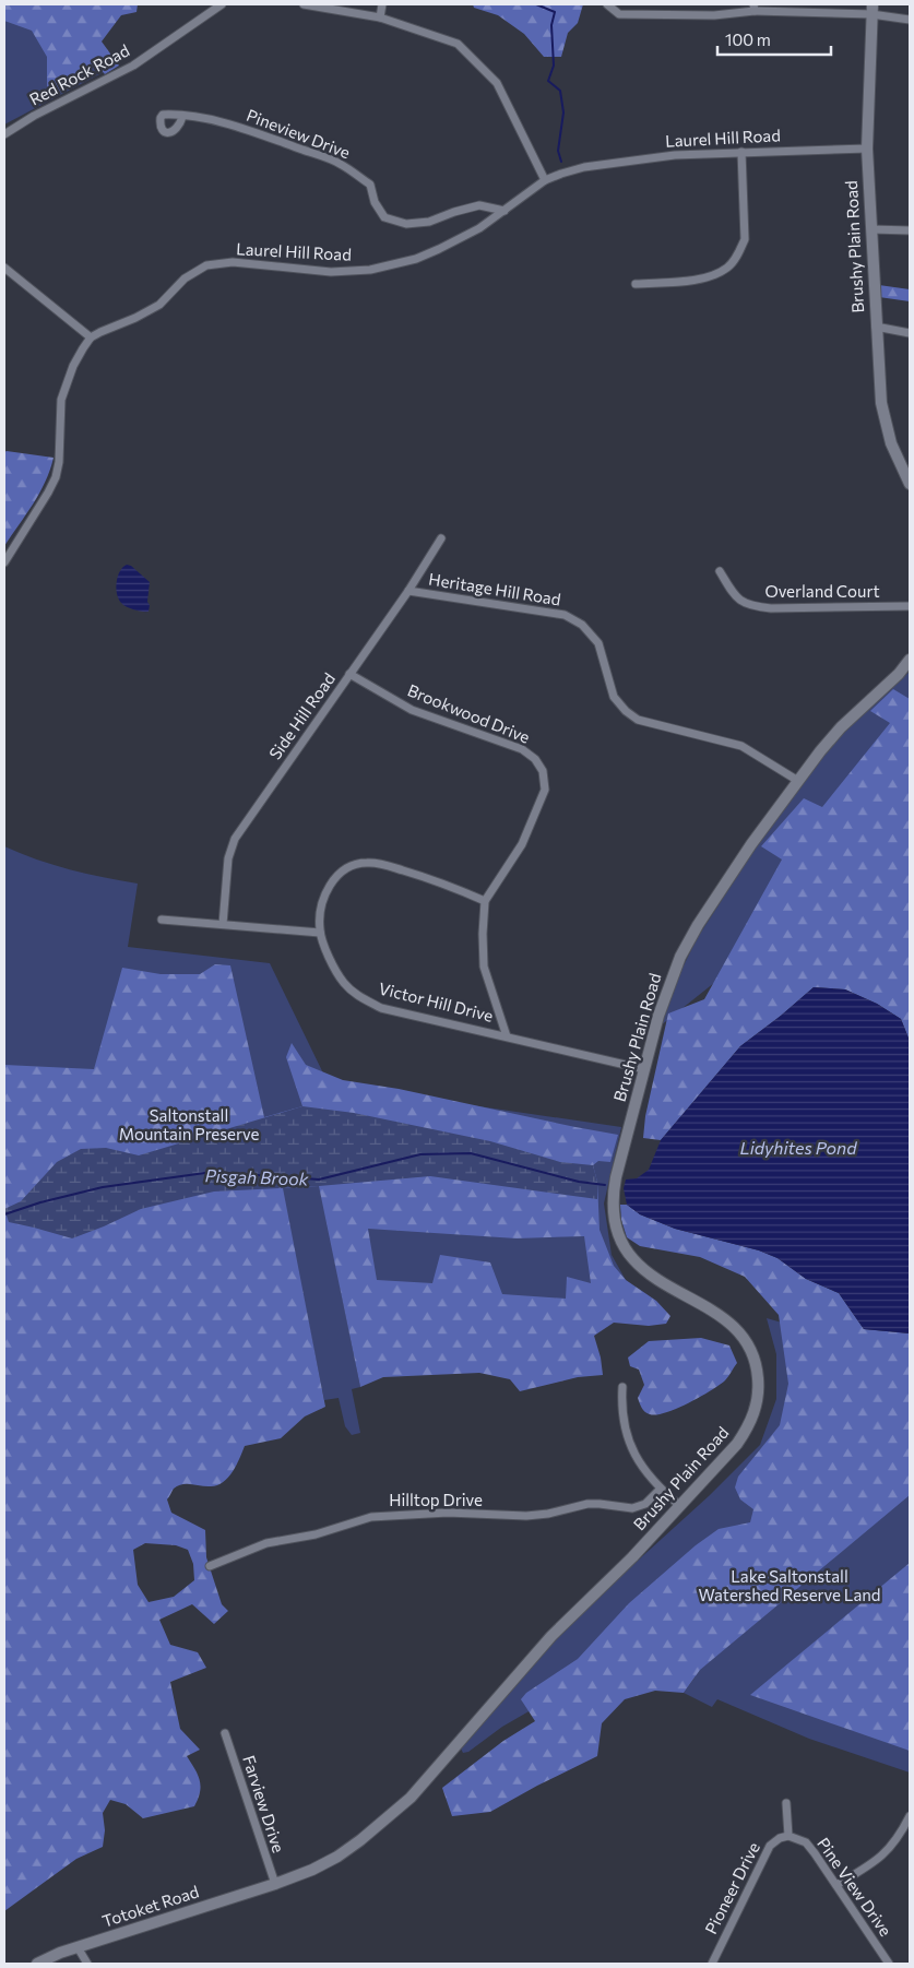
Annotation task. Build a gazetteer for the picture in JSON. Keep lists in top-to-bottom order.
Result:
{
  "streets": {
    "main road": ["Brushy Plain Road", "Totoket Road"],
    "street": [
      "Red Rock Road",
      "Pineview Drive",
      "Laurel Hill Road",
      "Heritage Hill Road",
      "Overland Court",
      "Brookwood Drive",
      "Side Hill Road",
      "Victor Hill Drive",
      "Hilltop Drive",
      "Farview Drive",
      "Pine View Drive",
      "Pioneer Drive"
    ]
  },
  "crossings": [
    ["Pineview Drive", "Laurel Hill Road"],
    ["Laurel Hill Road", "Brushy Plain Road"],
    ["Brushy Plain Road", "Heritage Hill Road"],
    ["Brushy Plain Road", "Farview Drive"],
    ["Brushy Plain Road", "Totoket Road"],
    ["Heritage Hill Road", "Side Hill Road"],
    ["Brookwood Drive", "Side Hill Road"],
    ["Brookwood Drive", "Victor Hill Drive"],
    ["Farview Drive", "Totoket Road"],
    ["Pine View Drive", "Pioneer Drive"]
  ],
  "water": ["Lidyhites Pond", "Pisgah Brook"],
  "parks": ["Saltonstall Mountain Preserve", "Lake Saltonstall Watershed Reserve Land"],
  "scale_bar": "100 m"
}
